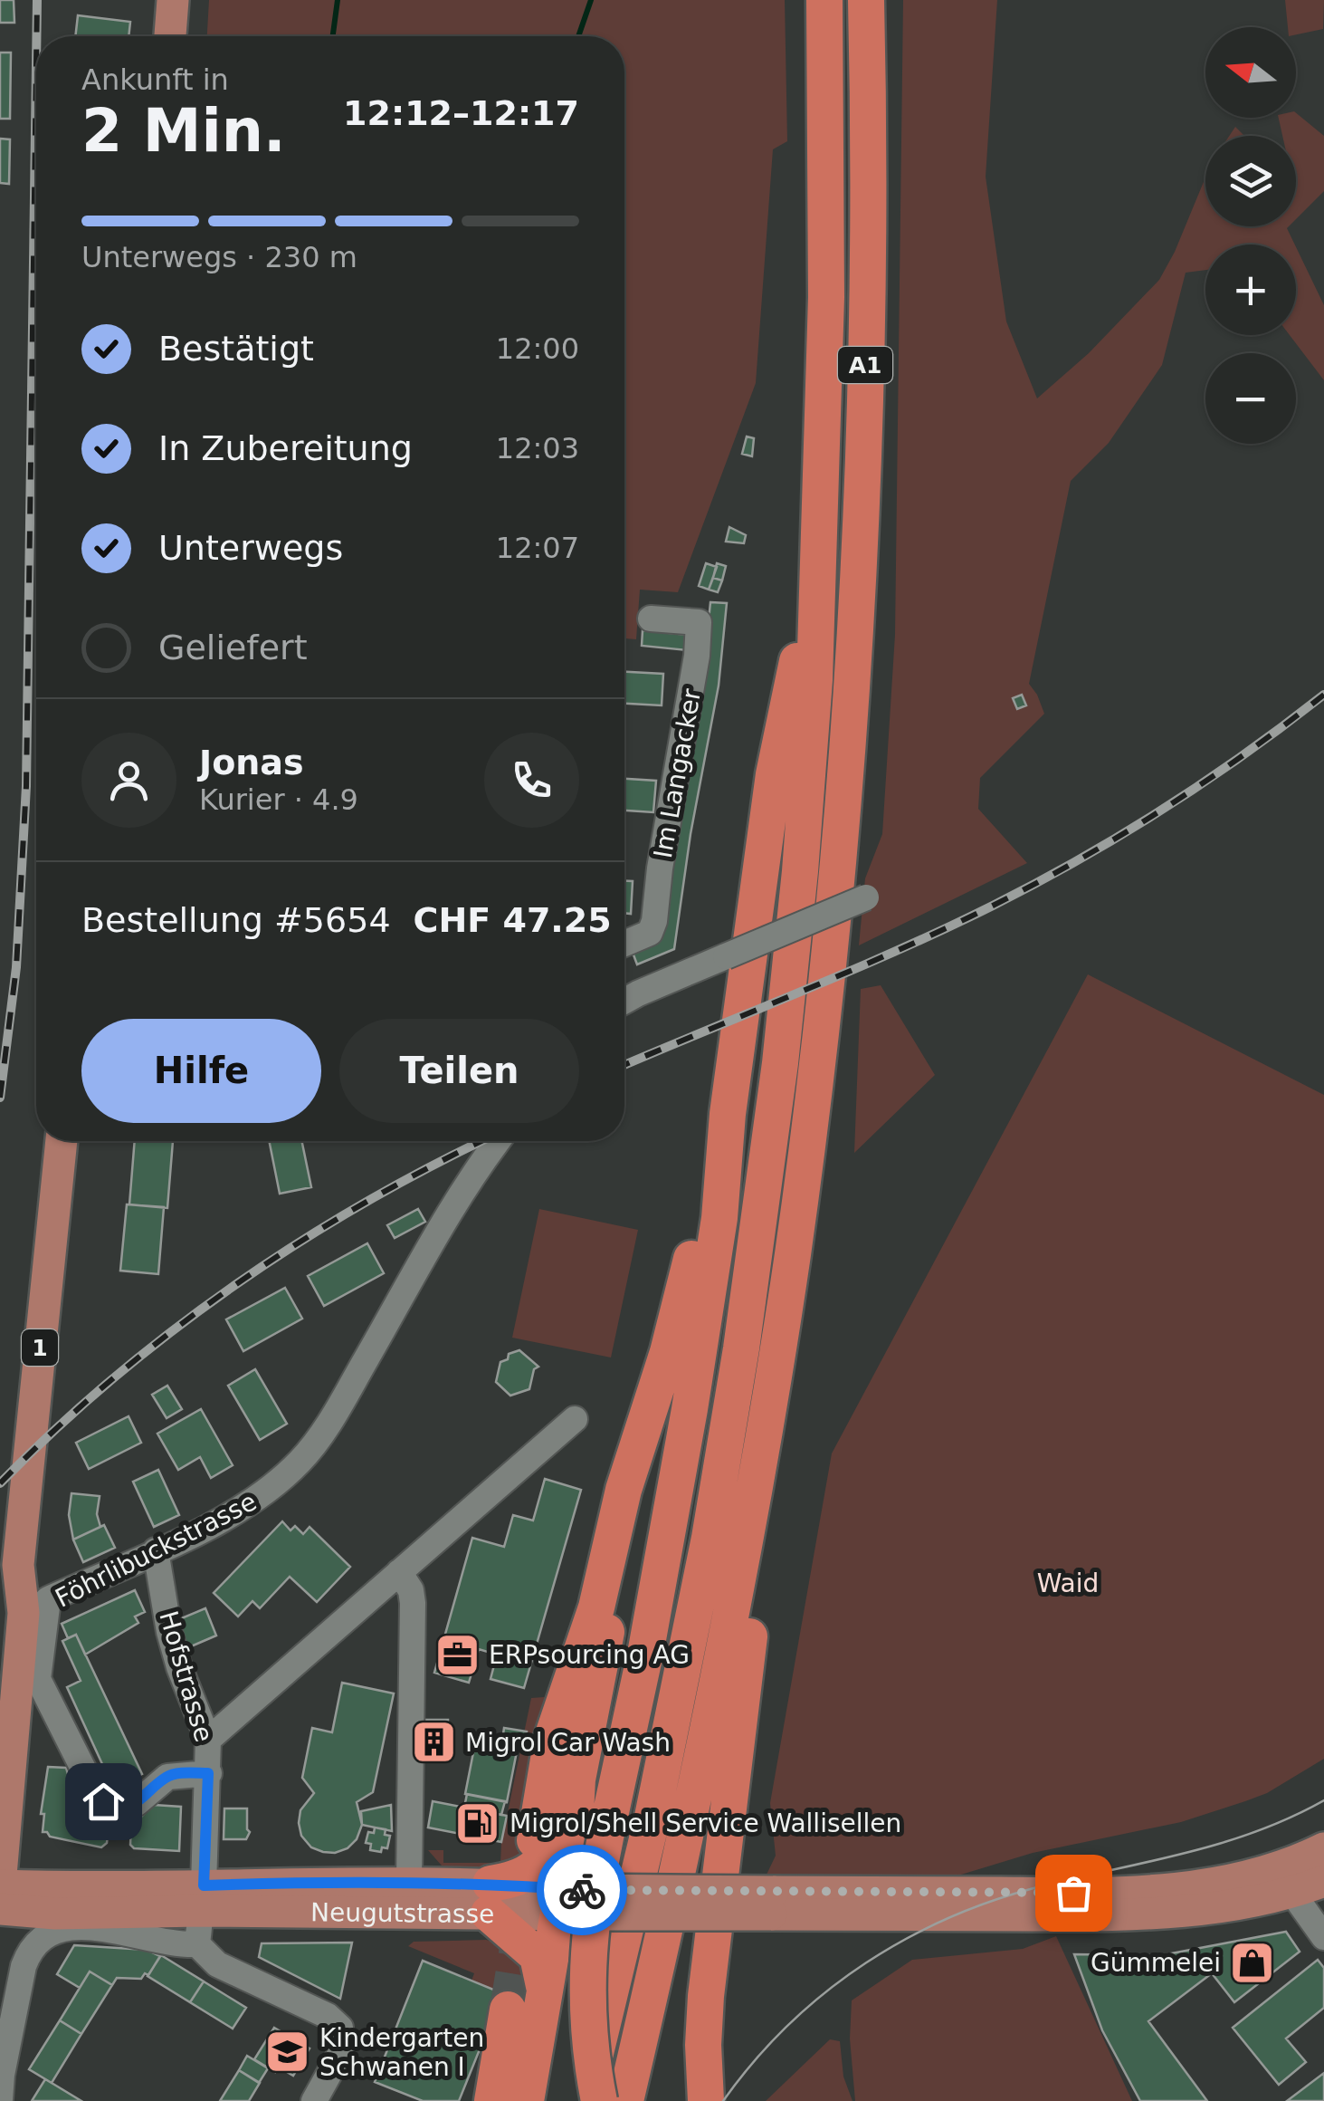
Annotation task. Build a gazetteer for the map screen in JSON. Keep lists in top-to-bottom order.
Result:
{
  "streets": {
    "highway": ["A1"],
    "main road": ["1", "Neugutstrasse"],
    "street": ["Im Langacker", "Föhrlibuckstrasse", "Hofstrasse"]
  },
  "crossings": [
    ["1", "Neugutstrasse"],
    ["Föhrlibuckstrasse", "Hofstrasse"],
    ["Hofstrasse", "Neugutstrasse"]
  ],
  "parks": ["Waid"],
  "places": {
    "office": ["ERPsourcing AG"],
    "building": ["Migrol Car Wash"],
    "fuel station": ["Migrol/Shell Service Wallisellen"],
    "shop": ["Gümmelei"],
    "school or university": ["Kindergarten Schwanen I"]
  },
  "north": "left",
  "page": {
    "map_buttons": ["+", "−"],
    "heading": ["2 Min.", "Ankunft in", "12:12–12:17"],
    "panel": [
      "Jonas",
      "Kurier · 4.9",
      "Bestellung #5654",
      "CHF 47.25"
    ],
    "bar": "Unterwegs · 230 m",
    "list": [
      ["Bestätigt", "12:00"],
      ["In Zubereitung", "12:03"],
      ["Unterwegs", "12:07"],
      "Geliefert"
    ],
    "buttons": ["Hilfe", "Teilen"]
  }
}
